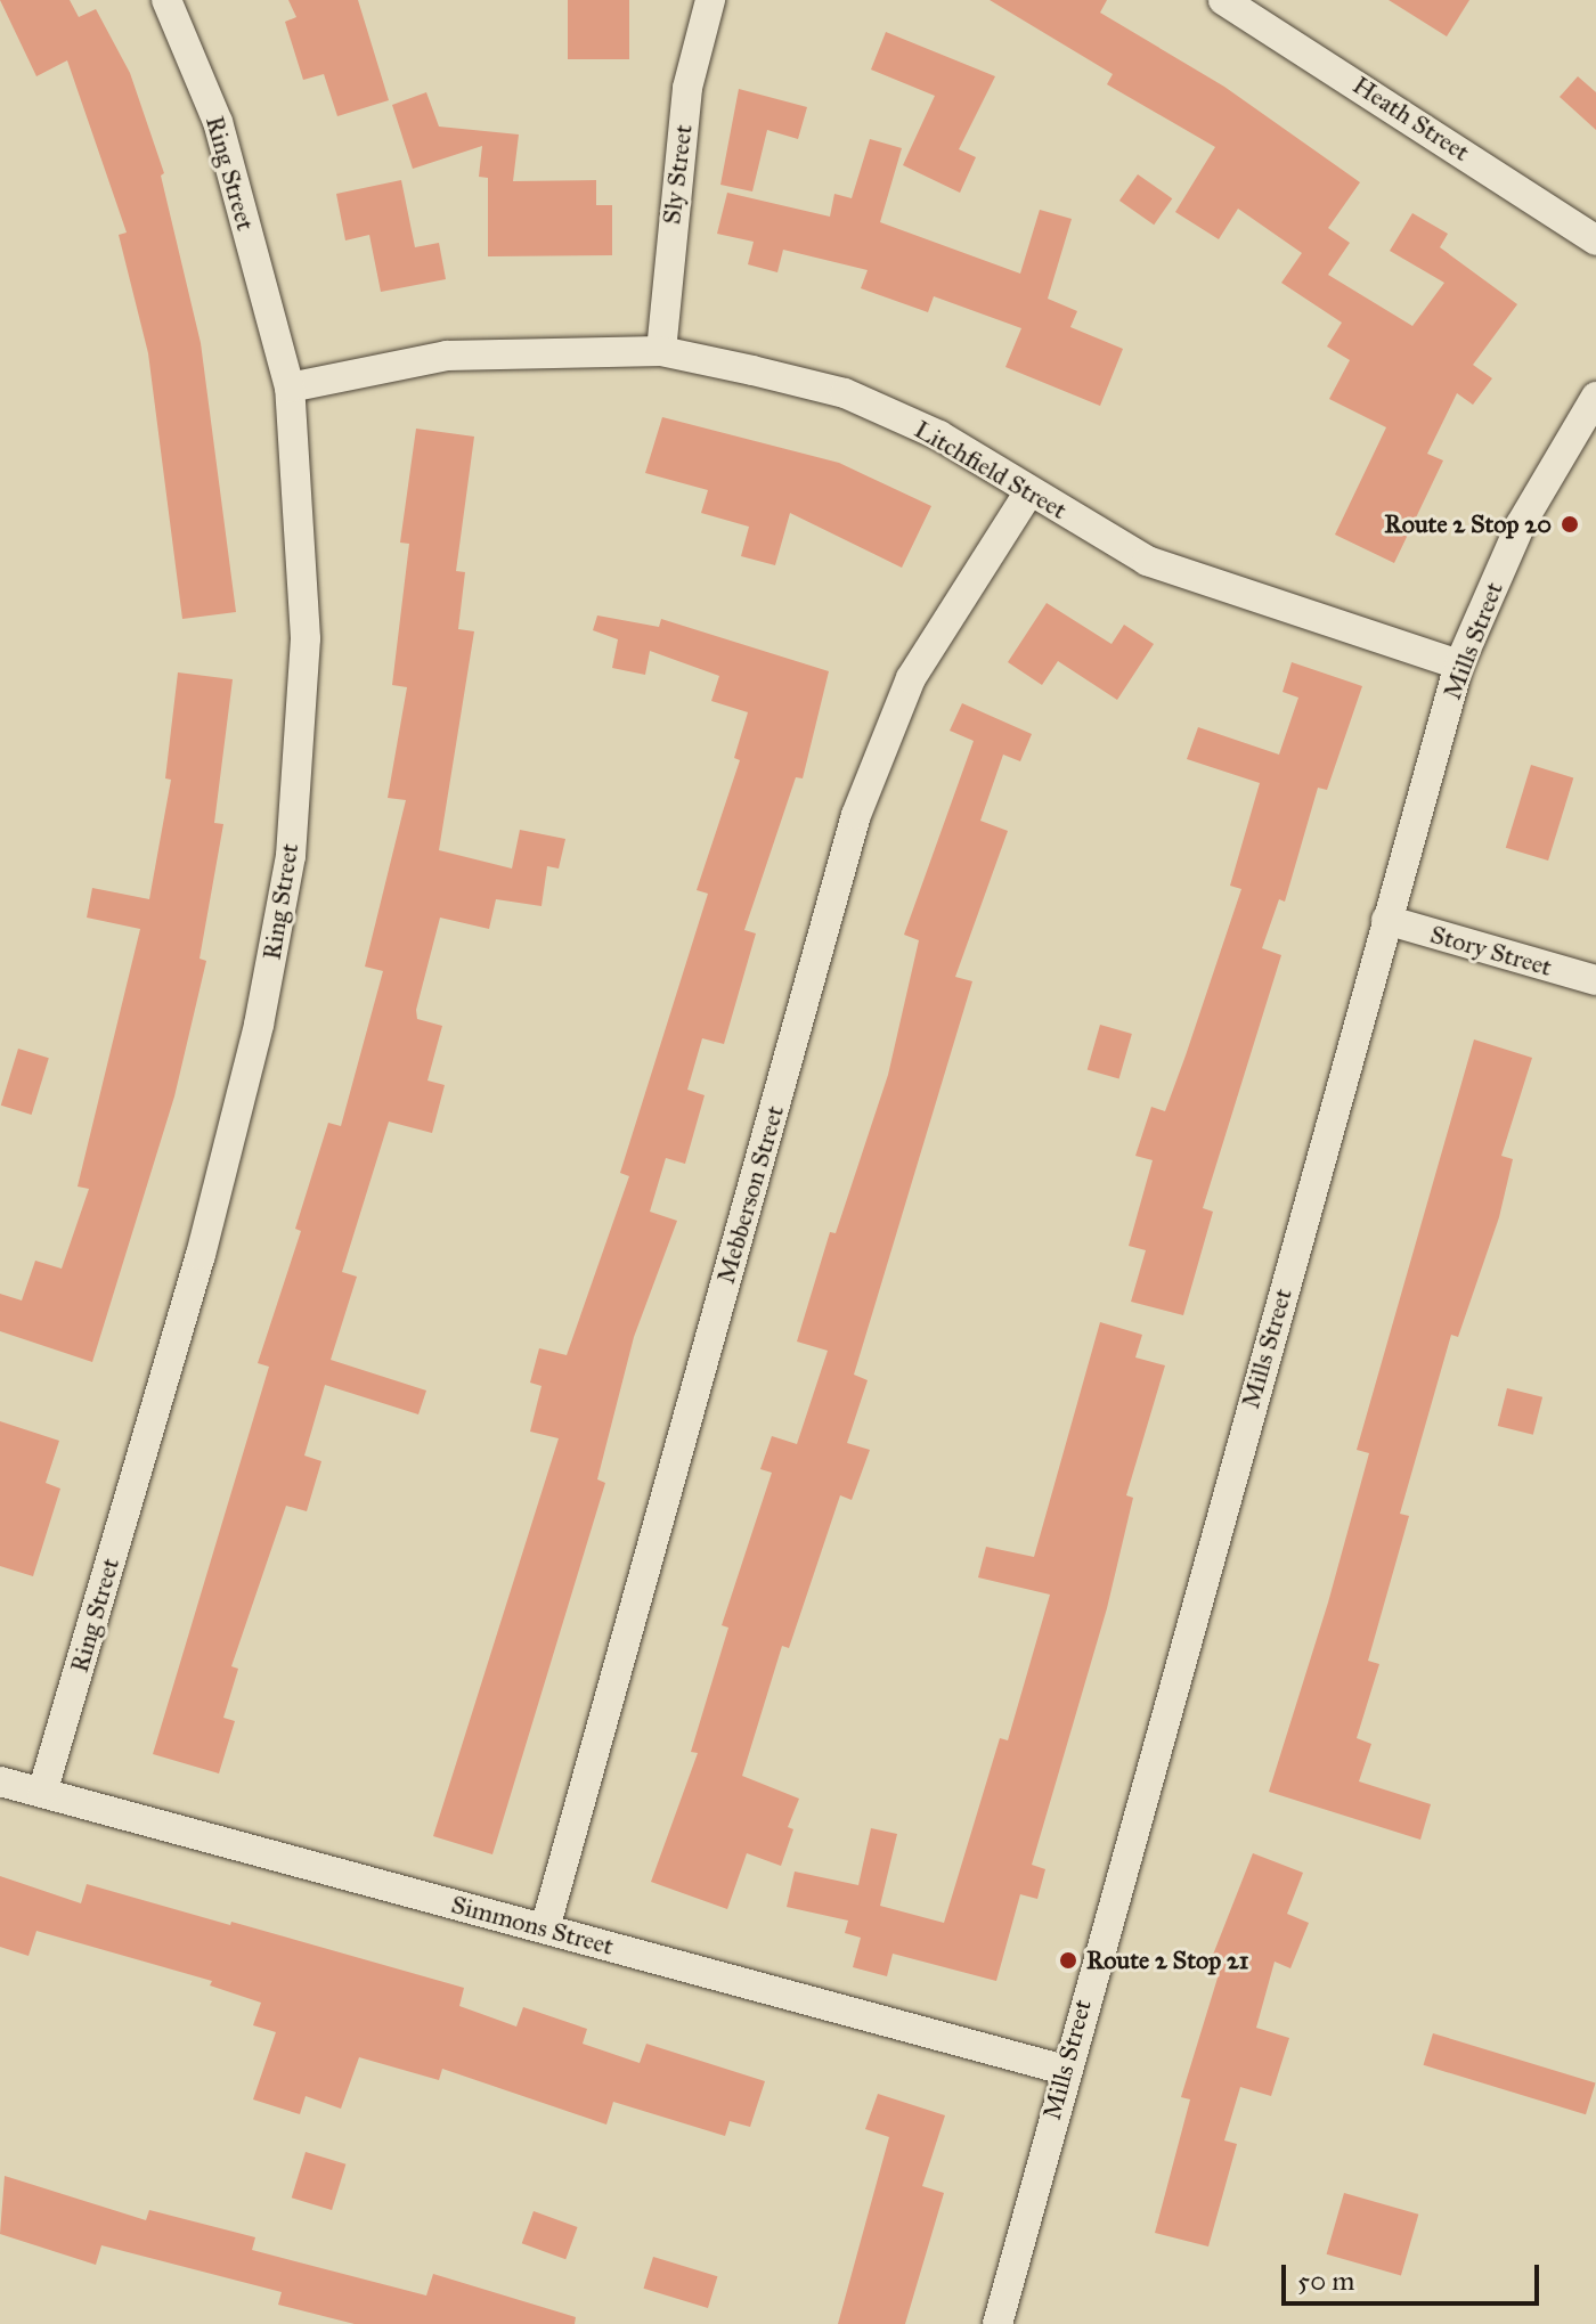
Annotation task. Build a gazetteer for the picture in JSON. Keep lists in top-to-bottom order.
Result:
{
  "streets": {
    "street": [
      "Heath Street",
      "Ring Street",
      "Sly Street",
      "Litchfield Street",
      "Mills Street",
      "Story Street",
      "Mebberson Street",
      "Simmons Street"
    ]
  },
  "crossings": [
    ["Ring Street", "Litchfield Street"],
    ["Ring Street", "Simmons Street"],
    ["Sly Street", "Litchfield Street"],
    ["Litchfield Street", "Mills Street"],
    ["Litchfield Street", "Mebberson Street"],
    ["Mills Street", "Story Street"],
    ["Mills Street", "Simmons Street"],
    ["Mebberson Street", "Simmons Street"]
  ],
  "places": ["Route 2 Stop 20", "Route 2 Stop 21"],
  "scale_bar": "50 m"
}
